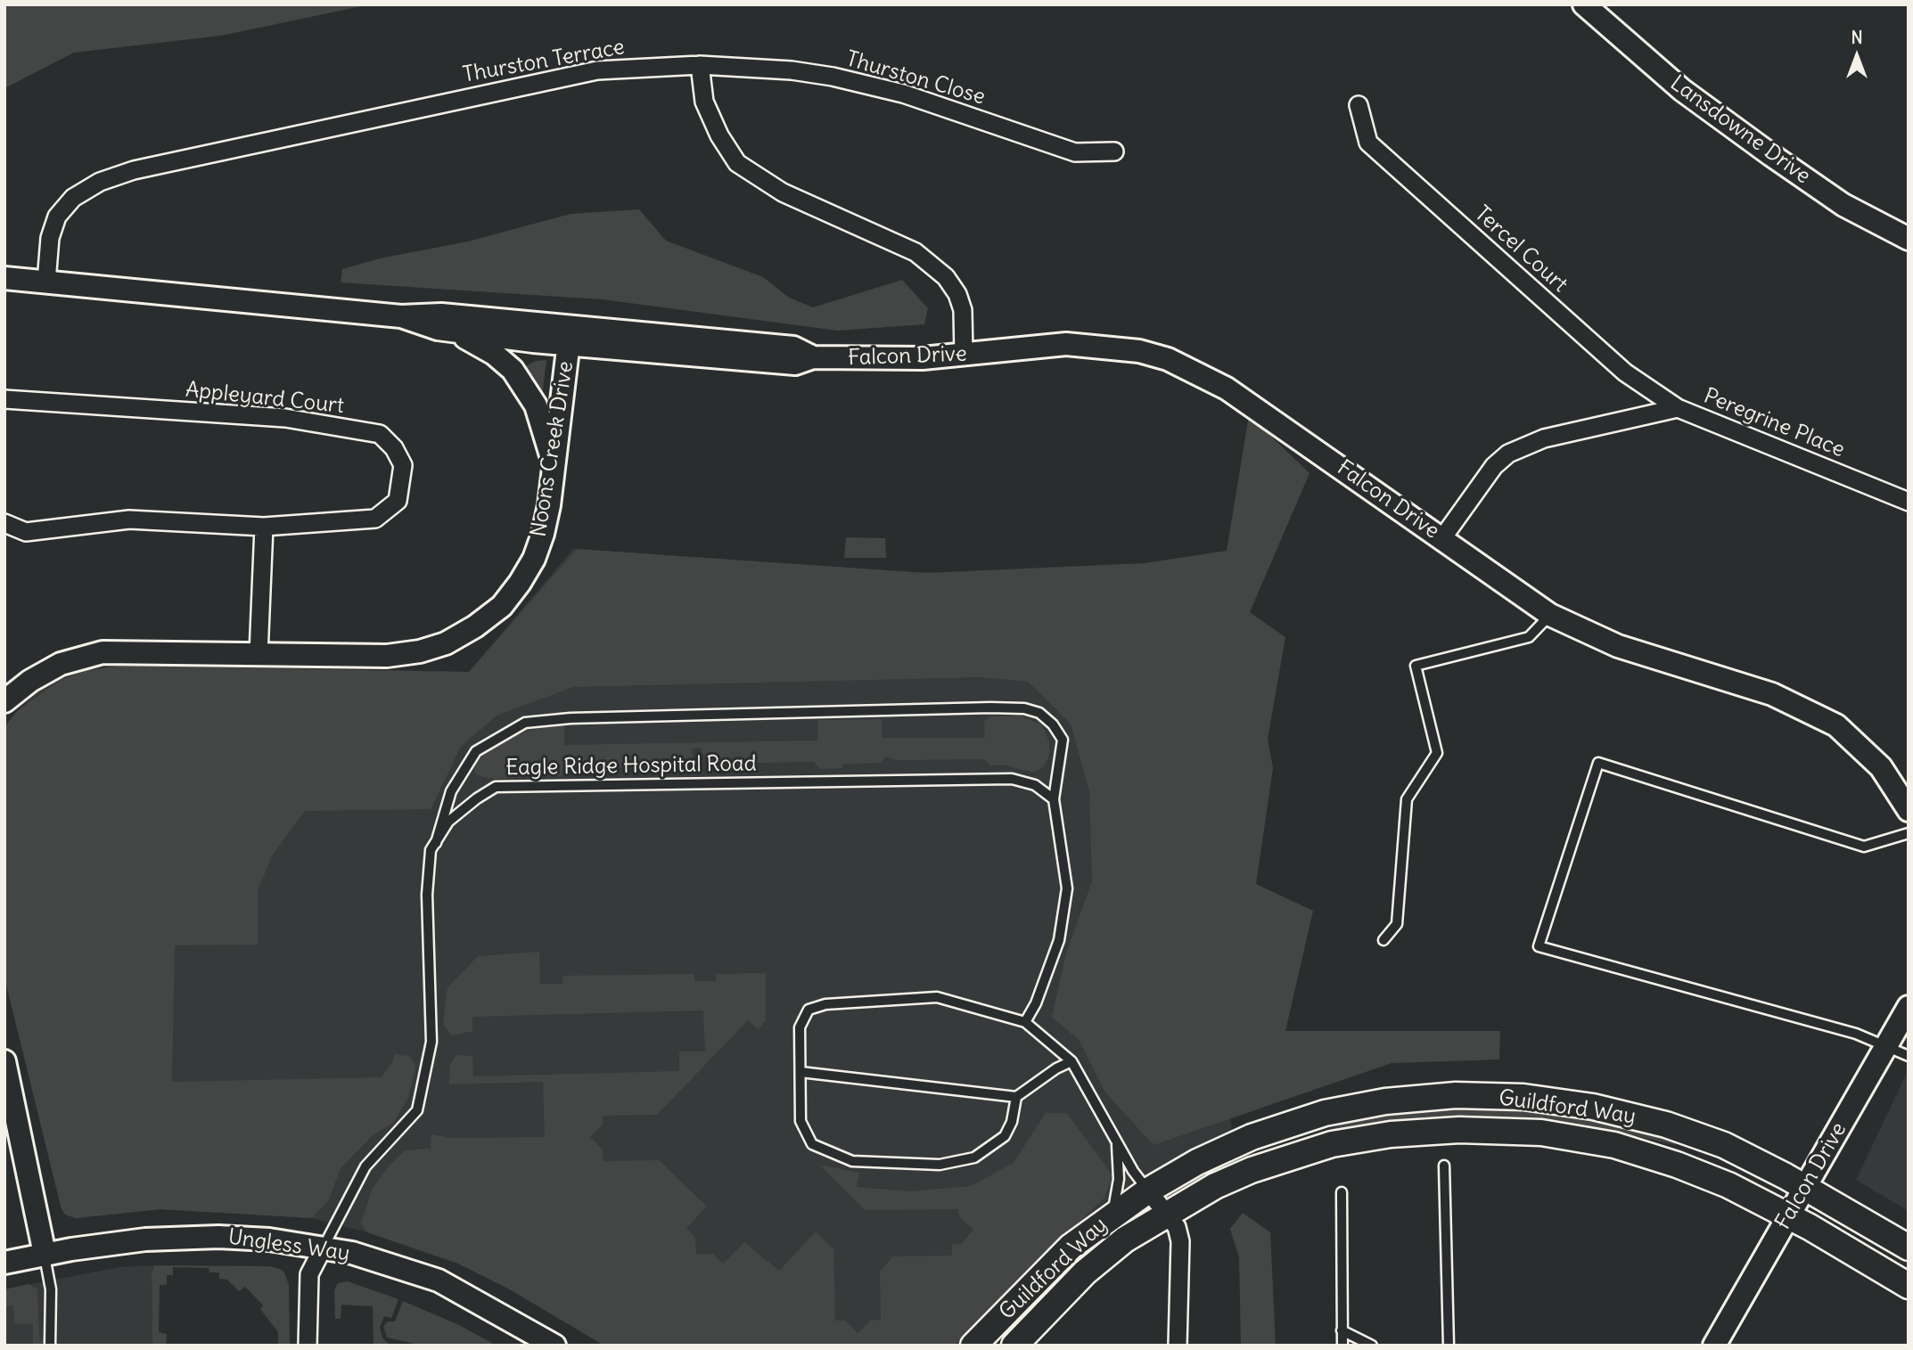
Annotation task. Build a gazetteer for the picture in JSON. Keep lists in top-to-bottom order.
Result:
{
  "streets": {
    "main road": ["Guildford Way"],
    "street": [
      "Thurston Terrace",
      "Thurston Close",
      "Lansdowne Drive",
      "Tercel Court",
      "Falcon Drive",
      "Appleyard Court",
      "Peregrine Place",
      "Noons Creek Drive",
      "Ungless Way"
    ],
    "lane": ["Eagle Ridge Hospital Road"]
  },
  "crossings": [
    ["Thurston Terrace", "Thurston Close"],
    ["Tercel Court", "Peregrine Place"],
    ["Falcon Drive", "Peregrine Place"],
    ["Falcon Drive", "Noons Creek Drive"],
    ["Falcon Drive", "Guildford Way"],
    ["Eagle Ridge Hospital Road", "Ungless Way"]
  ],
  "north": "top"
}
